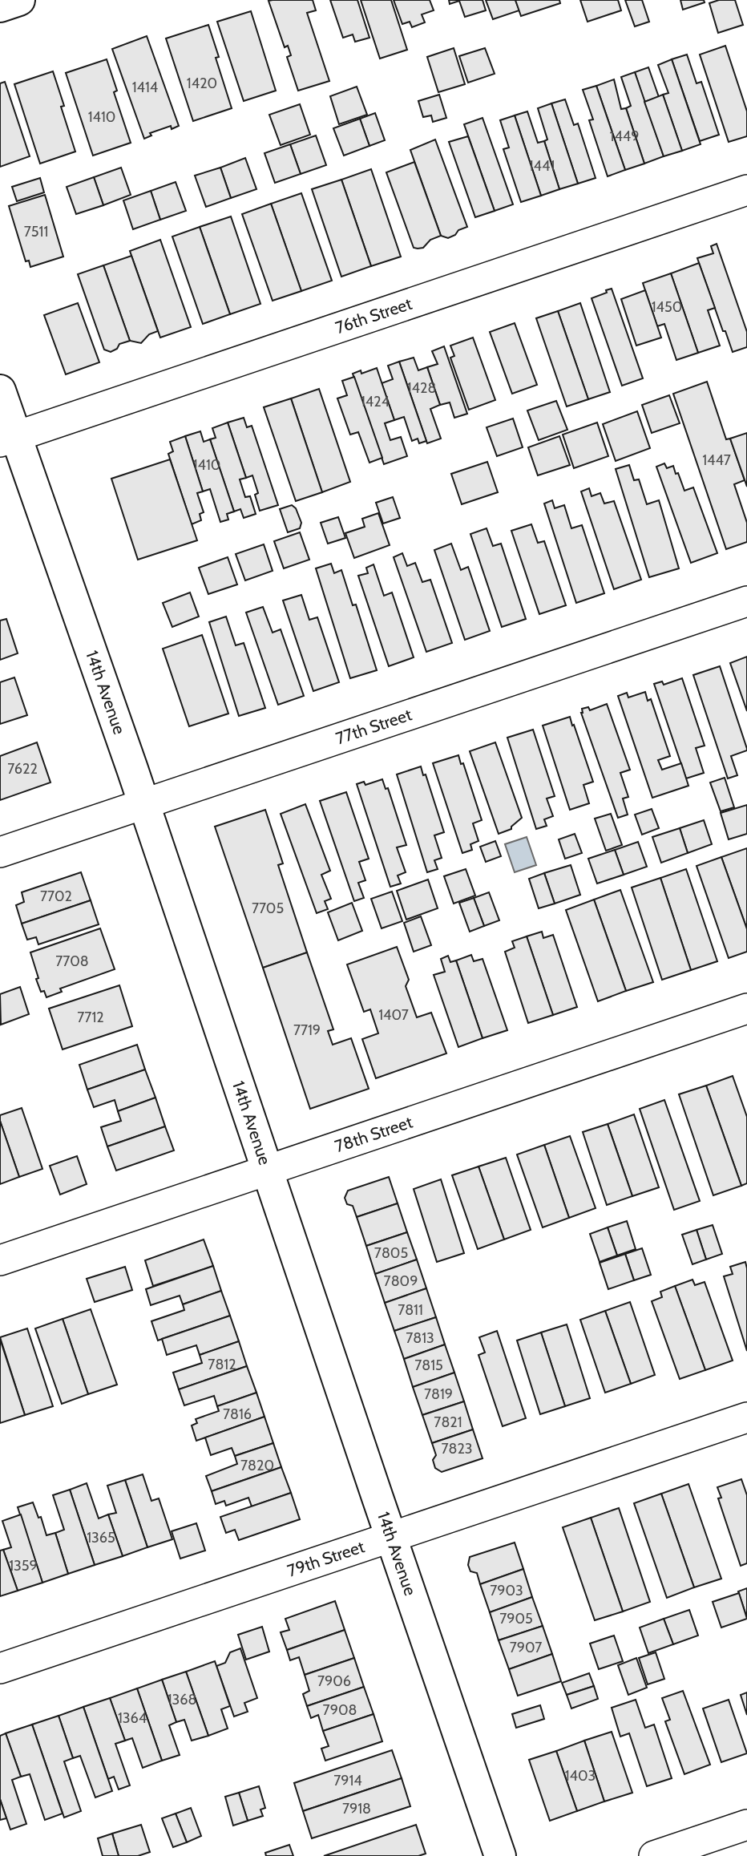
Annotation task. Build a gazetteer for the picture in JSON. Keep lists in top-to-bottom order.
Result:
{
  "streets": {
    "main road": ["14th Avenue"],
    "street": [
      "76th Street",
      "77th Street",
      "78th Street",
      "79th Street"
    ]
  },
  "crossings": [
    ["76th Street", "14th Avenue"],
    ["14th Avenue", "77th Street"],
    ["14th Avenue", "78th Street"],
    ["14th Avenue", "79th Street"]
  ],
  "house_numbers": [
    "1420",
    "1414",
    "1410",
    "1449",
    "1441",
    "7511",
    "1450",
    "1428",
    "1424",
    "1447",
    "1410",
    "7622",
    "7702",
    "7705",
    "7708",
    "1407",
    "7712",
    "7719",
    "7805",
    "7809",
    "7811",
    "7813",
    "7812",
    "7815",
    "7819",
    "7816",
    "7821",
    "7823",
    "7820",
    "1365",
    "1359",
    "7903",
    "7905",
    "7907",
    "7906",
    "1368",
    "7908",
    "1364",
    "1403",
    "7914",
    "7918"
  ]
}
